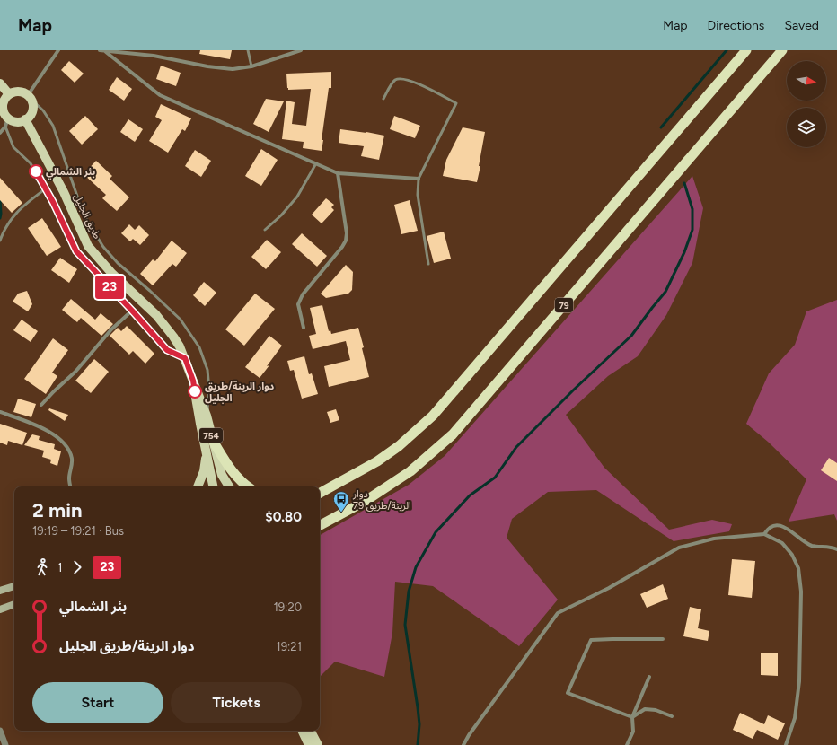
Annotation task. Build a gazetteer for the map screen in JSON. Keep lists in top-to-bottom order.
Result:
{
  "streets": {
    "highway": ["79"],
    "main road": ["طريق الجليل", "754"]
  },
  "crossings": [
    ["طريق الجليل", "754"]
  ],
  "places": {
    "other": ["بئر الشمالي", "دوار الرينة/طريق الجليل"],
    "bus stop": ["دوار الرينة/طريق 79"]
  },
  "lines": ["bus line 23"],
  "north": "right",
  "page": {
    "header": "Map",
    "nav": ["Map", "Directions", "Saved"],
    "on_map": "23",
    "heading": ["2 min", "19:19 – 19:21 · Bus", "$0.80"],
    "legs": ["1", "23"],
    "list": [
      {
        "name": "بئر الشمالي",
        "value": "19:20"
      },
      {
        "name": "دوار الرينة/طريق الجليل",
        "value": "19:21"
      }
    ],
    "buttons": ["Start", "Tickets"]
  }
}
